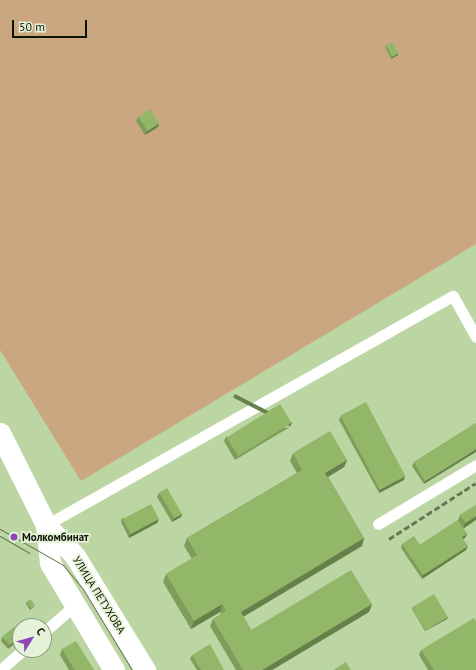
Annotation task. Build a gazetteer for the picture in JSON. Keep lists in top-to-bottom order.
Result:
{
  "streets": {
    "highway": ["УЛИЦА ПЕТУХОВА"]
  },
  "places": ["Молкомбинат"],
  "scale_bar": "50 m",
  "north": "top right"
}
